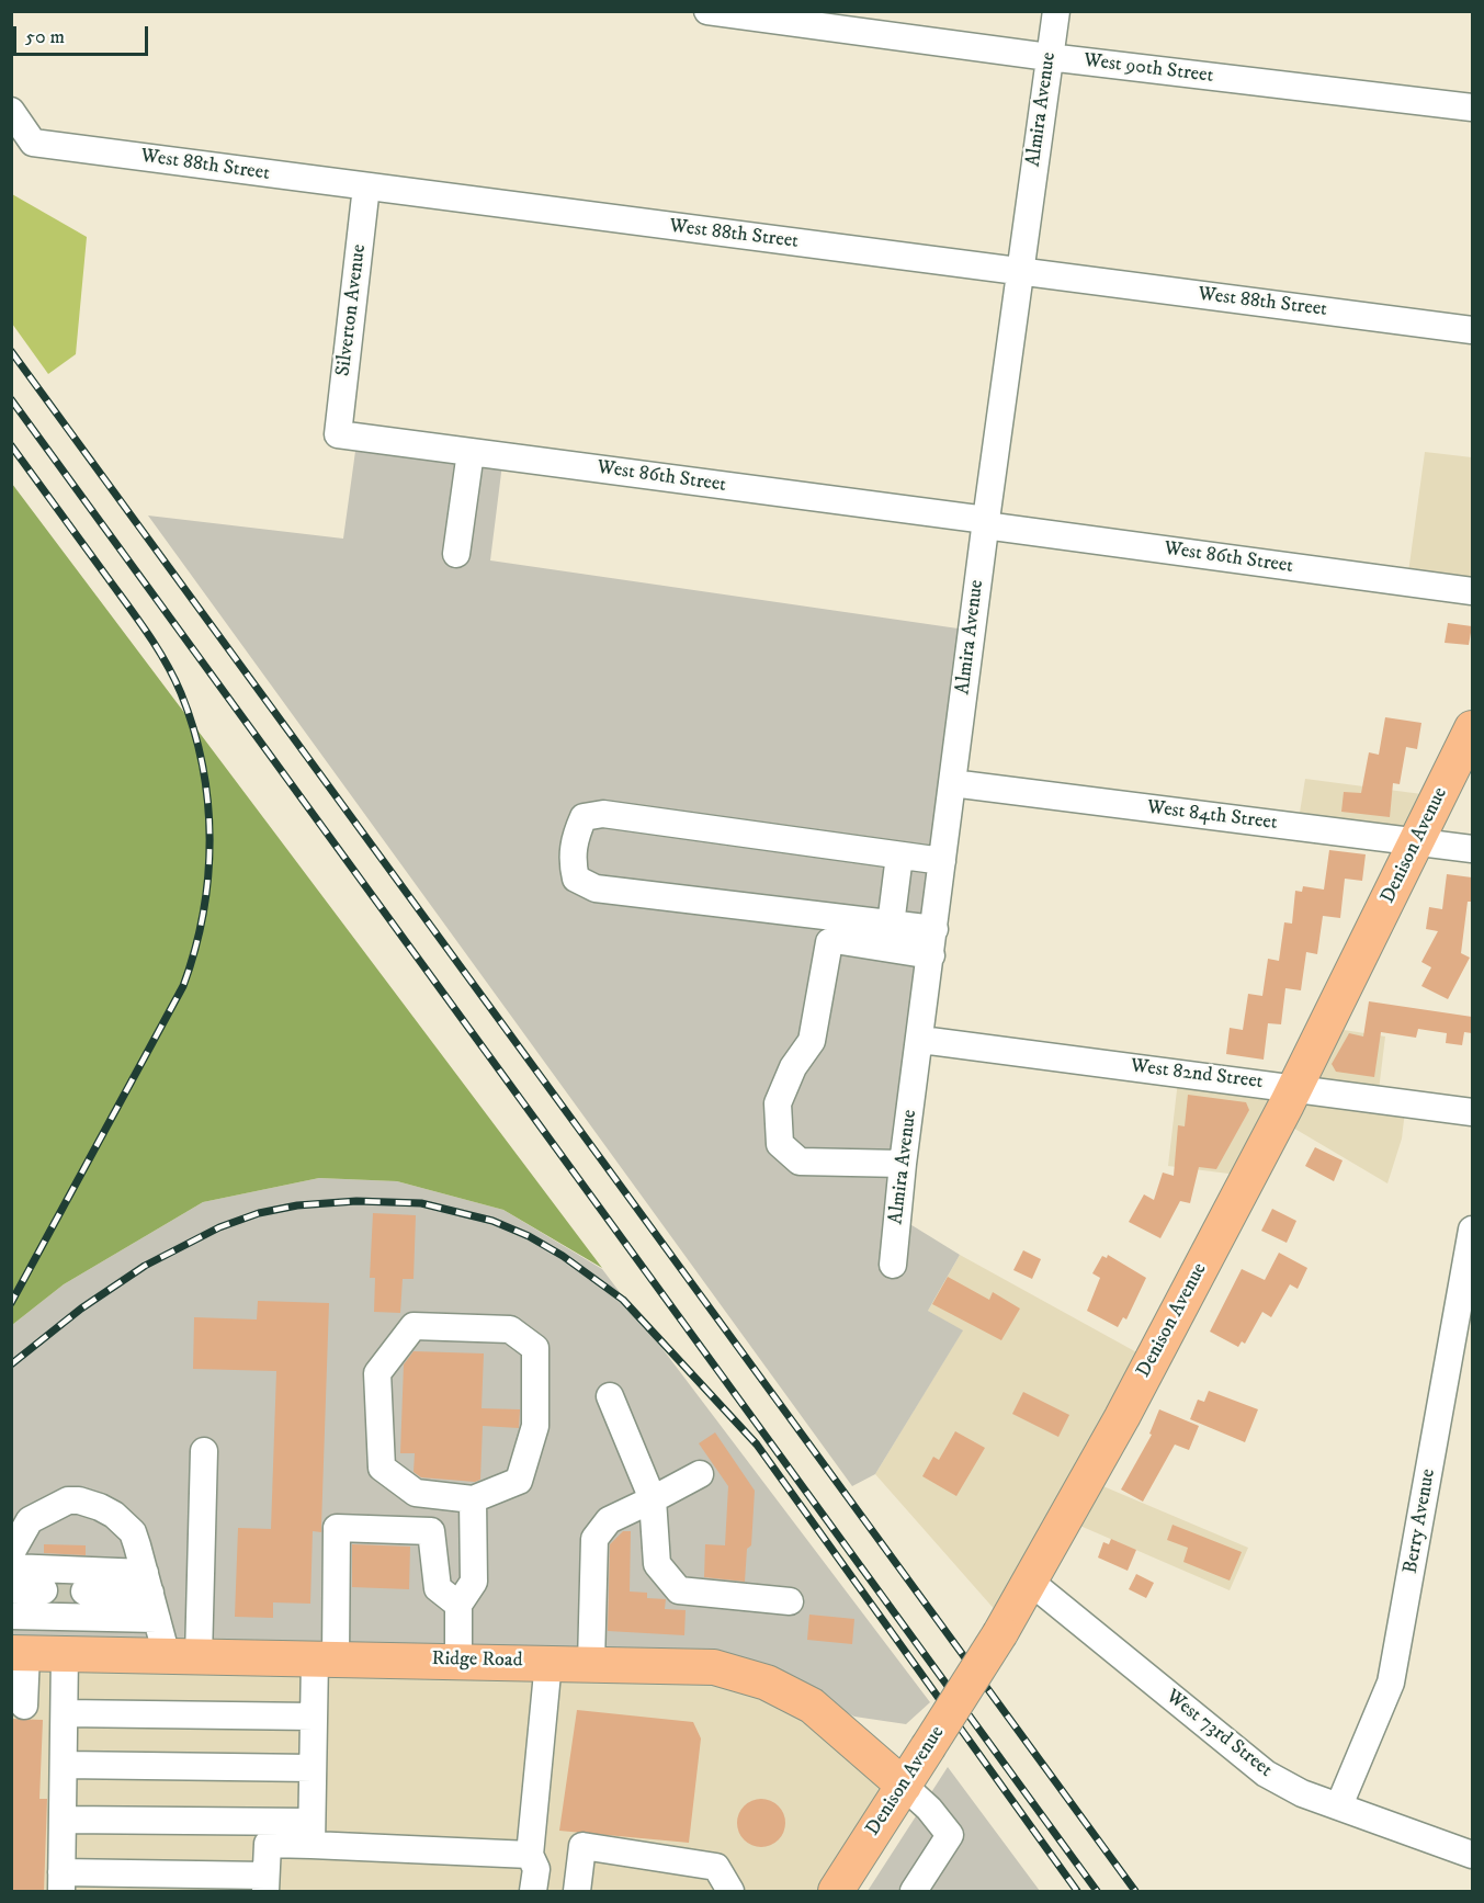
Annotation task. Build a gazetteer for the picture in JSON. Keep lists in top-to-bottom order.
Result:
{
  "streets": {
    "main road": ["Denison Avenue", "Ridge Road"],
    "street": [
      "West 90th Street",
      "Almira Avenue",
      "West 88th Street",
      "Silverton Avenue",
      "West 86th Street",
      "West 84th Street",
      "West 82nd Street",
      "Berry Avenue",
      "West 73rd Street"
    ]
  },
  "crossings": [
    ["West 90th Street", "Almira Avenue"],
    ["Almira Avenue", "West 88th Street"],
    ["Almira Avenue", "West 86th Street"],
    ["Almira Avenue", "West 84th Street"],
    ["Almira Avenue", "West 82nd Street"],
    ["West 88th Street", "Silverton Avenue"],
    ["Silverton Avenue", "West 86th Street"],
    ["West 84th Street", "Denison Avenue"],
    ["Denison Avenue", "West 82nd Street"],
    ["Denison Avenue", "Ridge Road"],
    ["Denison Avenue", "West 73rd Street"],
    ["Berry Avenue", "West 73rd Street"]
  ],
  "scale_bar": "50 m"
}
